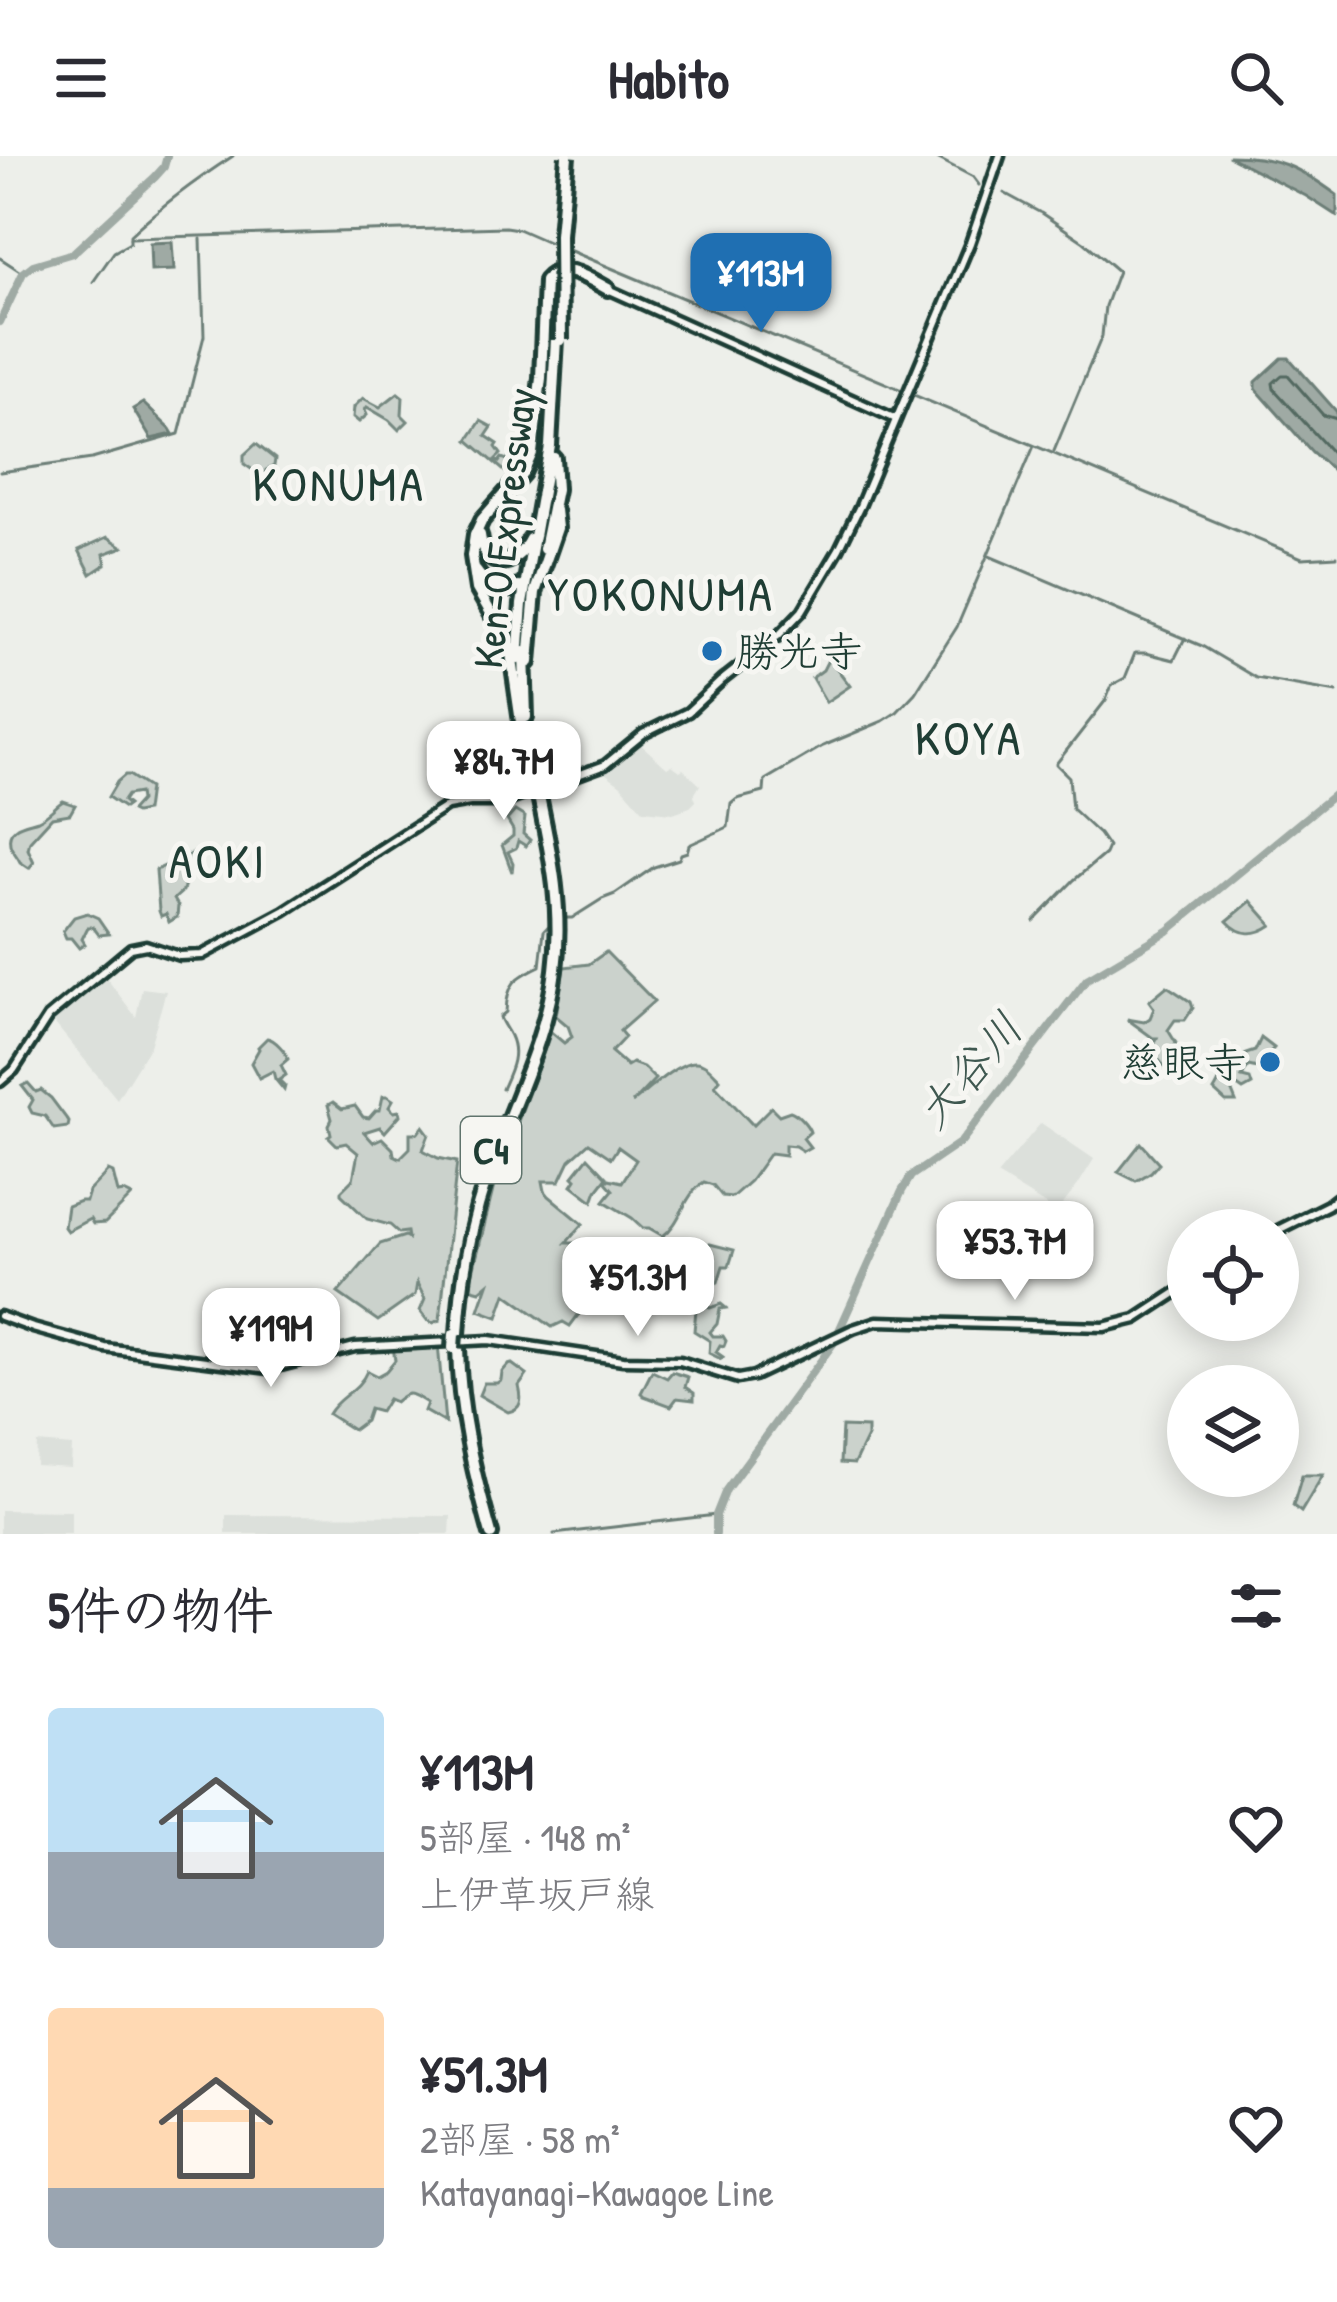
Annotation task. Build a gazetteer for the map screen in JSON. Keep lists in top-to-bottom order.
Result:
{
  "streets": {
    "highway": ["Ken-O Expressway", "C4"]
  },
  "districts": [
    "KONUMA",
    "YOKONUMA",
    "KOYA",
    "AOKI"
  ],
  "water": ["大谷川"],
  "places": ["勝光寺", "慈眼寺"],
  "page": {
    "header": "Habito",
    "price": [
      "¥113M",
      "¥84.7M",
      "¥53.7M",
      "¥51.3M",
      "¥119M"
    ],
    "heading": "5件の物件",
    "list": [
      {
        "name": "¥113M",
        "note": "5部屋 · 148 m² · 上伊草坂戸線"
      },
      {
        "name": "¥51.3M",
        "note": "2部屋 · 58 m² · Katayanagi-Kawagoe Line"
      }
    ]
  }
}
